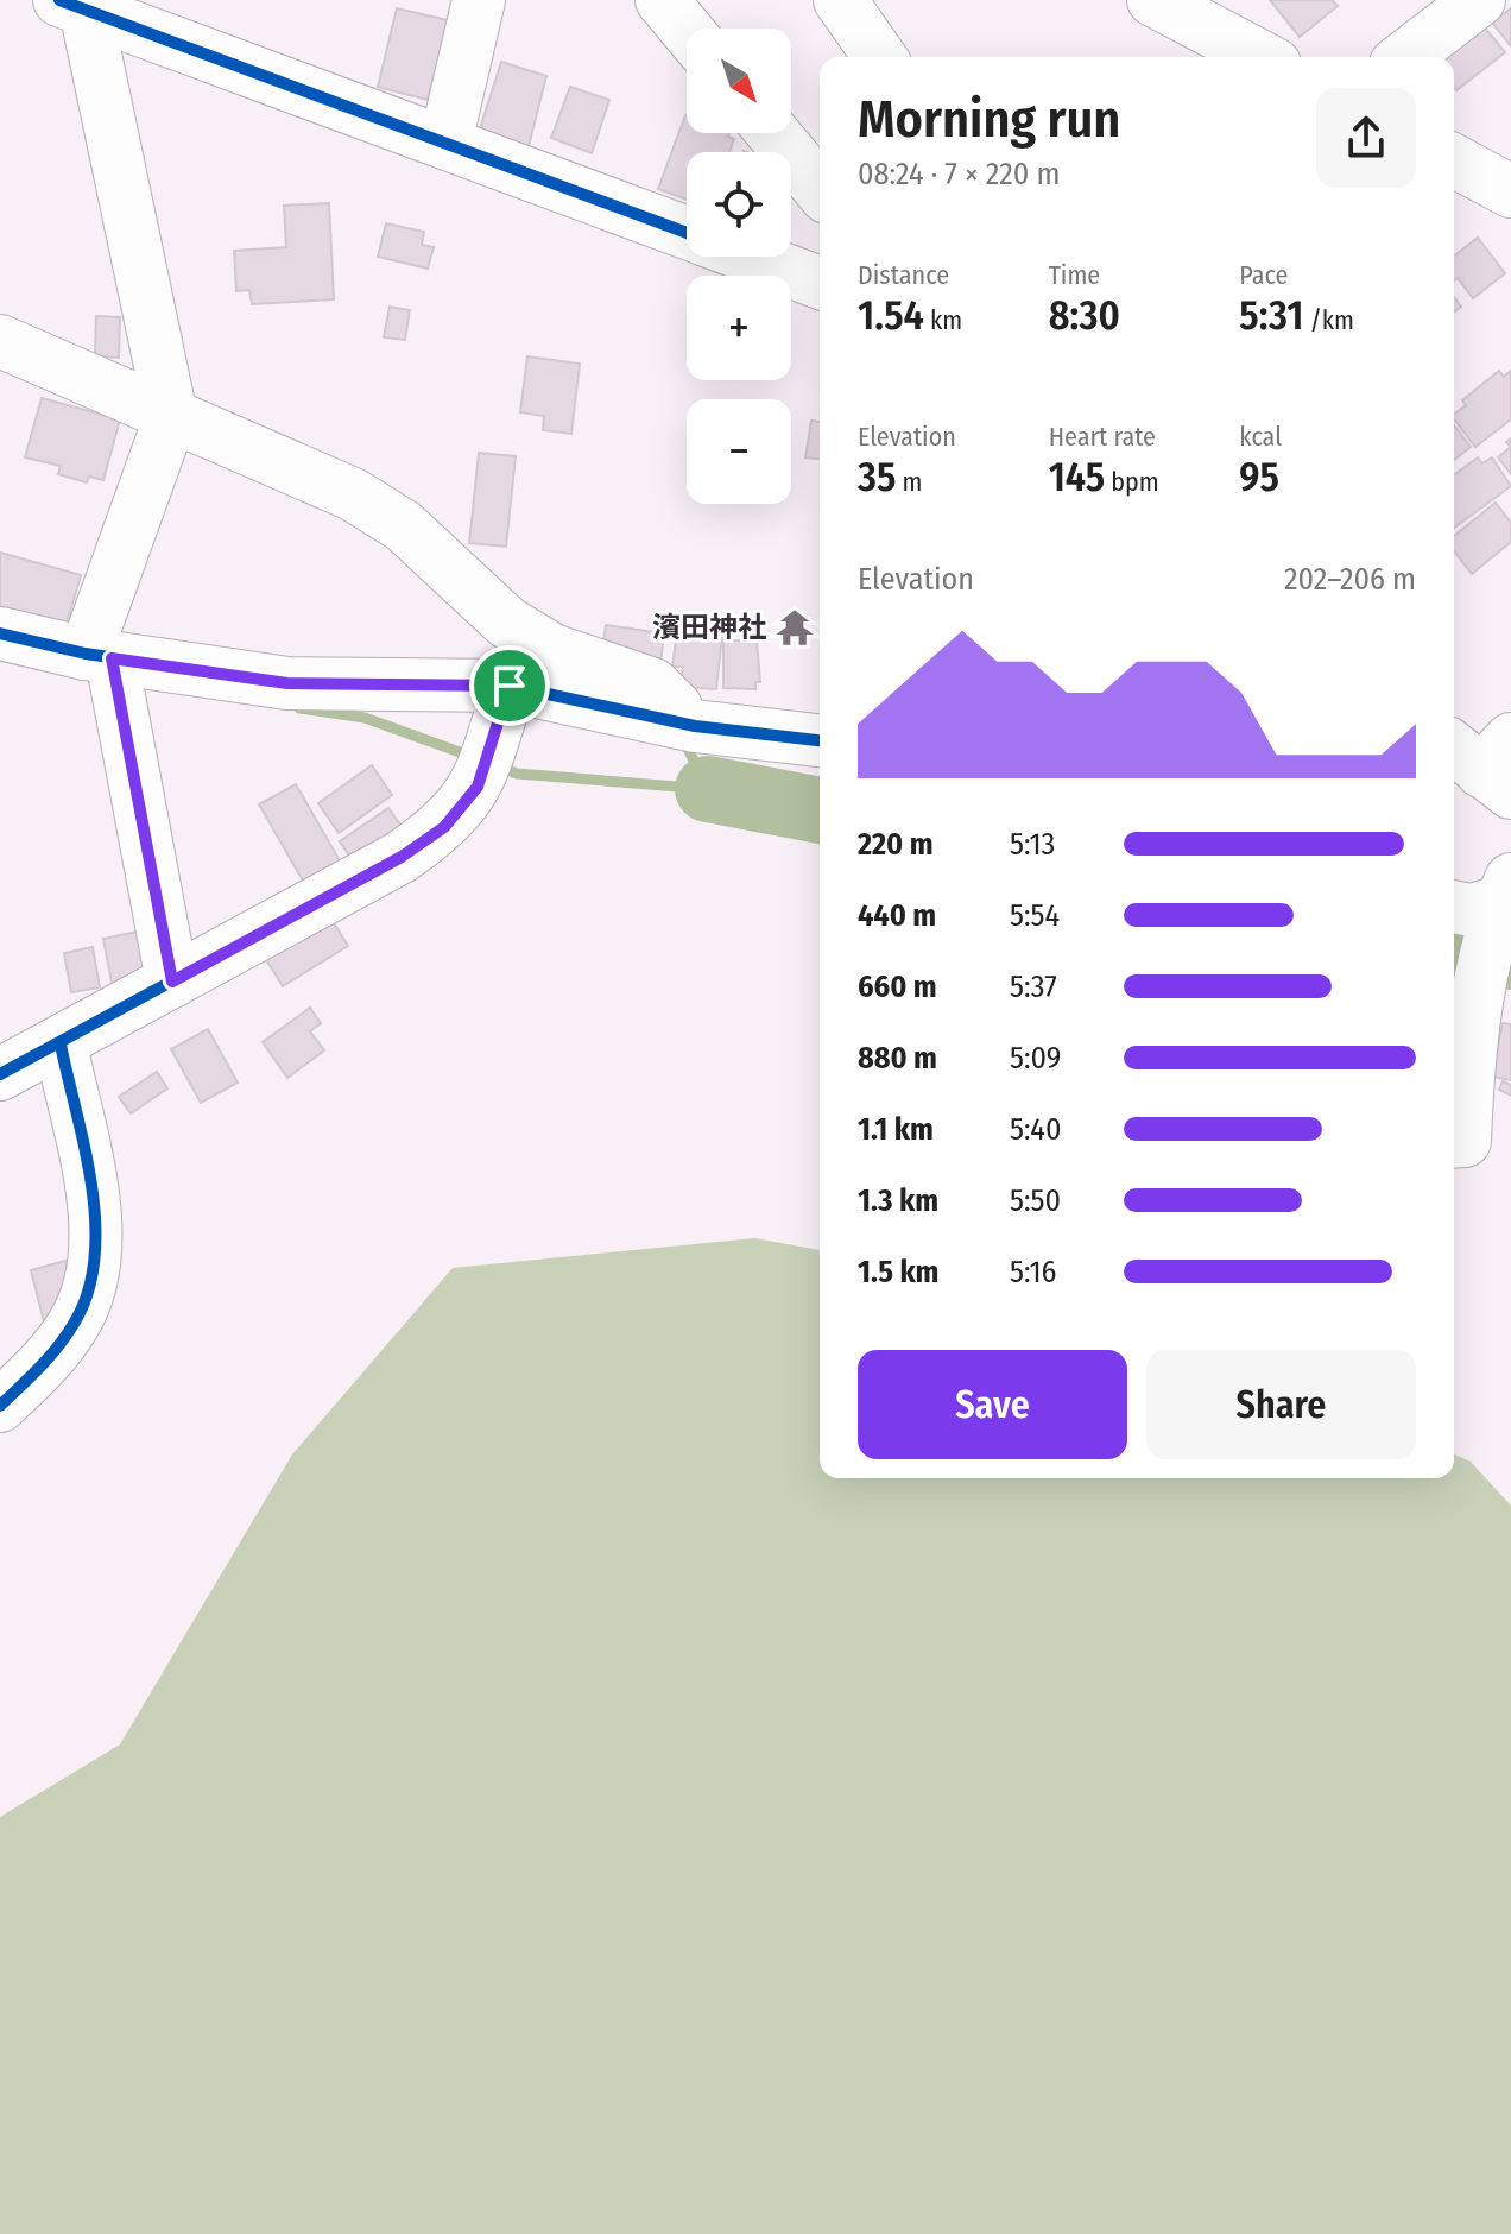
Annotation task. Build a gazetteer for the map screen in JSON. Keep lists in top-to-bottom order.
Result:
{
  "places": {
    "temple": ["濱田神社"]
  },
  "north": "bottom right",
  "page": {
    "map_buttons": ["+", "−"],
    "heading": ["Morning run", "08:24 · 7 × 220 m"],
    "stats": [
      ["Distance", "1.54 km"],
      ["Time", "8:30"],
      ["Pace", "5:31 /km"],
      ["Elevation", "35 m"],
      ["Heart rate", "145 bpm"],
      ["kcal", "95"]
    ],
    "chart": ["Elevation", "202–206 m"],
    "list": [
      {
        "name": "220 m",
        "note": "5:13"
      },
      {
        "name": "440 m",
        "note": "5:54"
      },
      {
        "name": "660 m",
        "note": "5:37"
      },
      {
        "name": "880 m",
        "note": "5:09"
      },
      {
        "name": "1.1 km",
        "note": "5:40"
      },
      {
        "name": "1.3 km",
        "note": "5:50"
      },
      {
        "name": "1.5 km",
        "note": "5:16"
      }
    ],
    "buttons": ["Save", "Share"]
  }
}
